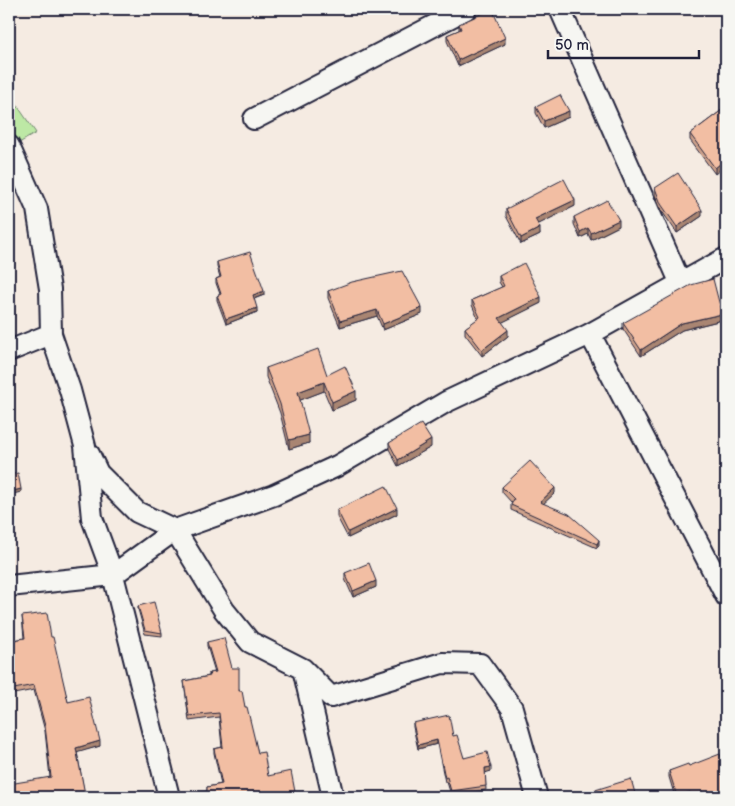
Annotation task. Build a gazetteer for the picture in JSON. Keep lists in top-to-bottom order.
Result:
{
  "scale_bar": "50 m"
}
